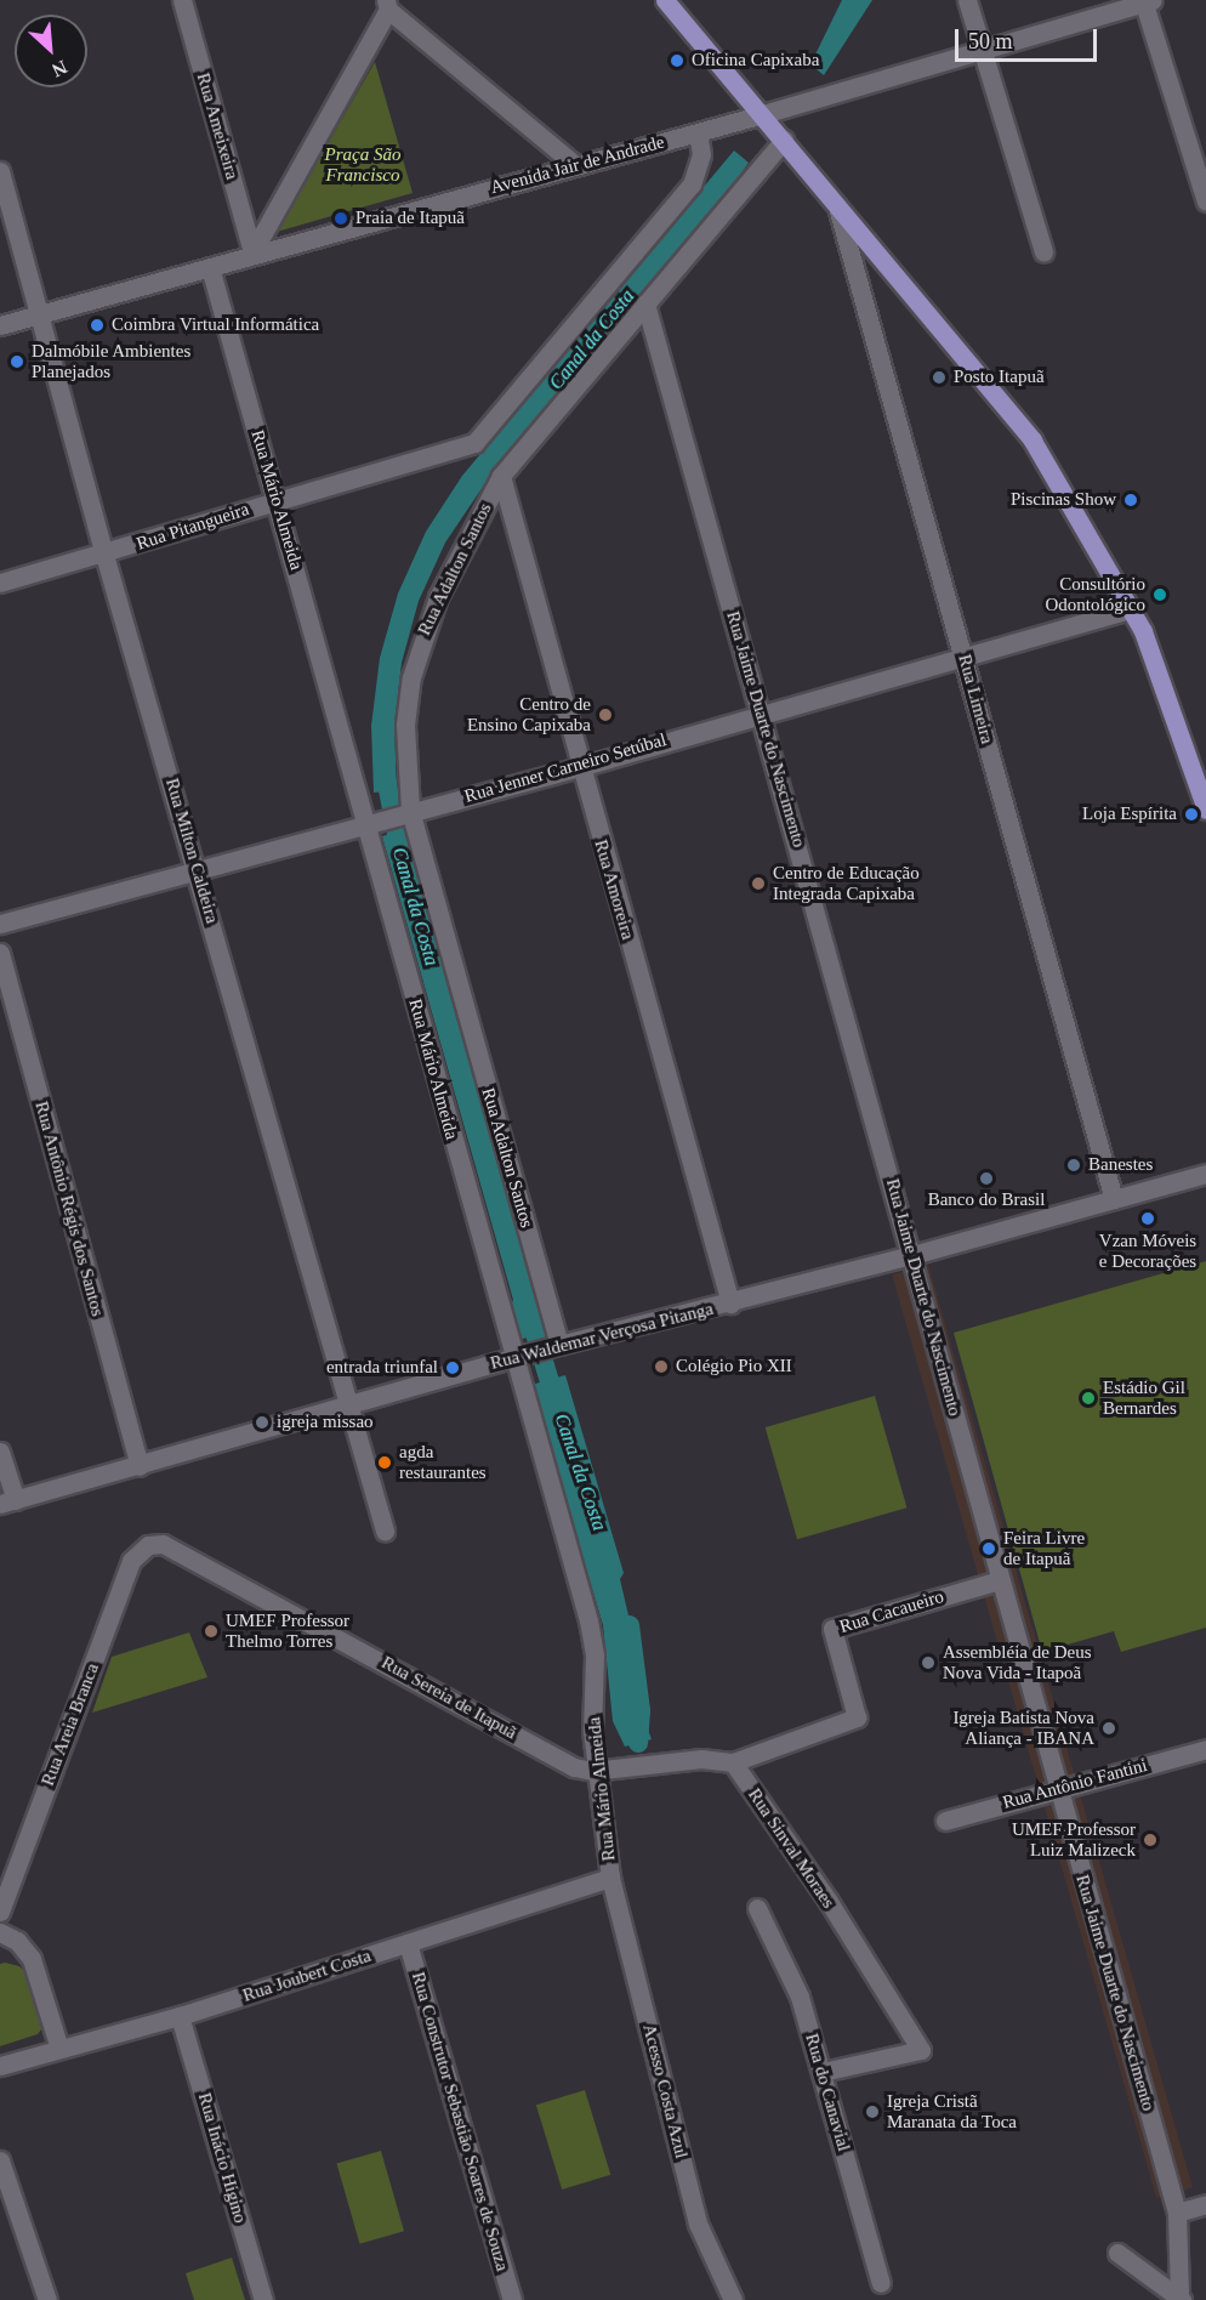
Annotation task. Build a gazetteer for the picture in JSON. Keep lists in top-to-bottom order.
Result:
{
  "streets": {
    "street": [
      "Rua Ameixeira",
      "Avenida Jair de Andrade",
      "Rua Mário Almeida",
      "Rua Pitangueira",
      "Rua Adalton Santos",
      "Rua Limeira",
      "Rua Jaime Duarte do Nascimento",
      "Rua Jenner Carneiro Setúbal",
      "Rua Milton Caldeira",
      "Rua Amoreira",
      "Rua Antônio Régis dos Santos",
      "Rua Waldemar Verçosa Pitanga",
      "Rua Cacaueiro",
      "Rua Sereia de Itapuã",
      "Rua Areia Branca",
      "Rua Antônio Fantini",
      "Rua Sinval Moraes",
      "Rua Joubert Costa",
      "Acesso Costa Azul",
      "Rua do Canavial",
      "Rua Construtor Sebastião Soares de Souza",
      "Rua Inácio Higino"
    ]
  },
  "crossings": [
    ["Rua Ameixeira", "Avenida Jair de Andrade"],
    ["Avenida Jair de Andrade", "Rua Mário Almeida"],
    ["Avenida Jair de Andrade", "Rua Pitangueira"],
    ["Avenida Jair de Andrade", "Rua Milton Caldeira"],
    ["Rua Mário Almeida", "Rua Pitangueira"],
    ["Rua Mário Almeida", "Rua Jenner Carneiro Setúbal"],
    ["Rua Mário Almeida", "Rua Waldemar Verçosa Pitanga"],
    ["Rua Mário Almeida", "Rua Sereia de Itapuã"],
    ["Rua Mário Almeida", "Rua Joubert Costa"],
    ["Rua Mário Almeida", "Acesso Costa Azul"],
    ["Rua Pitangueira", "Rua Milton Caldeira"],
    ["Rua Adalton Santos", "Rua Jaime Duarte do Nascimento"],
    ["Rua Adalton Santos", "Rua Jenner Carneiro Setúbal"],
    ["Rua Adalton Santos", "Rua Amoreira"],
    ["Rua Adalton Santos", "Rua Waldemar Verçosa Pitanga"],
    ["Rua Limeira", "Rua Jenner Carneiro Setúbal"],
    ["Rua Limeira", "Rua Waldemar Verçosa Pitanga"],
    ["Rua Jaime Duarte do Nascimento", "Rua Jenner Carneiro Setúbal"],
    ["Rua Jaime Duarte do Nascimento", "Rua Waldemar Verçosa Pitanga"],
    ["Rua Jaime Duarte do Nascimento", "Rua Cacaueiro"],
    ["Rua Jaime Duarte do Nascimento", "Rua Antônio Fantini"],
    ["Rua Jenner Carneiro Setúbal", "Rua Milton Caldeira"],
    ["Rua Jenner Carneiro Setúbal", "Rua Amoreira"],
    ["Rua Milton Caldeira", "Rua Waldemar Verçosa Pitanga"],
    ["Rua Amoreira", "Rua Waldemar Verçosa Pitanga"],
    ["Rua Antônio Régis dos Santos", "Rua Waldemar Verçosa Pitanga"],
    ["Rua Cacaueiro", "Rua Sinval Moraes"],
    ["Rua Sereia de Itapuã", "Rua Areia Branca"],
    ["Rua Sinval Moraes", "Rua do Canavial"],
    ["Rua Joubert Costa", "Acesso Costa Azul"],
    ["Rua Joubert Costa", "Rua Construtor Sebastião Soares de Souza"],
    ["Rua Joubert Costa", "Rua Inácio Higino"]
  ],
  "water": ["Canal da Costa"],
  "parks": ["Praça São Francisco"],
  "places": [
    "Oficina Capixaba",
    "Praia de Itapuã",
    "Coimbra Virtual Informática",
    "Dalmóbile Ambientes Planejados",
    "Posto Itapuã",
    "Piscinas Show",
    "Consultório Odontológico",
    "Centro de Ensino Capixaba",
    "Loja Espírita",
    "Centro de Educação Integrada Capixaba",
    "Banestes",
    "Banco do Brasil",
    "Vzan Móveis e Decorações",
    "Colégio Pio XII",
    "entrada triunfal",
    "Estádio Gil Bernardes",
    "igreja missao",
    "agda restaurantes",
    "Feira Livre de Itapuã",
    "UMEF Professor Thelmo Torres",
    "Assembléia de Deus Nova Vida - Itapoã",
    "Igreja Batista Nova Aliança - IBANA",
    "UMEF Professor Luiz Malizeck",
    "Igreja Cristã Maranata da Toca"
  ],
  "scale_bar": "50 m",
  "north": "bottom right"
}
